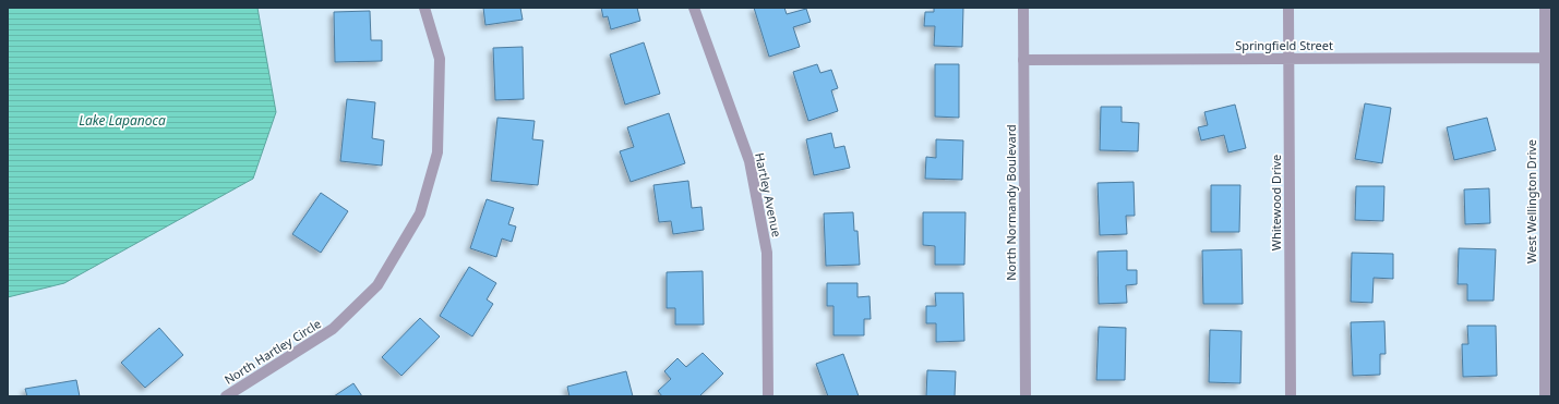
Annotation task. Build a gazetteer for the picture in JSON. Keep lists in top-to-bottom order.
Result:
{
  "streets": {
    "street": [
      "Springfield Street",
      "Hartley Avenue",
      "West Wellington Drive",
      "North Normandy Boulevard",
      "Whitewood Drive",
      "North Hartley Circle"
    ]
  },
  "crossings": [
    ["Springfield Street", "West Wellington Drive"],
    ["Springfield Street", "North Normandy Boulevard"],
    ["Springfield Street", "Whitewood Drive"]
  ],
  "water": ["Lake Lapanoca"]
}
